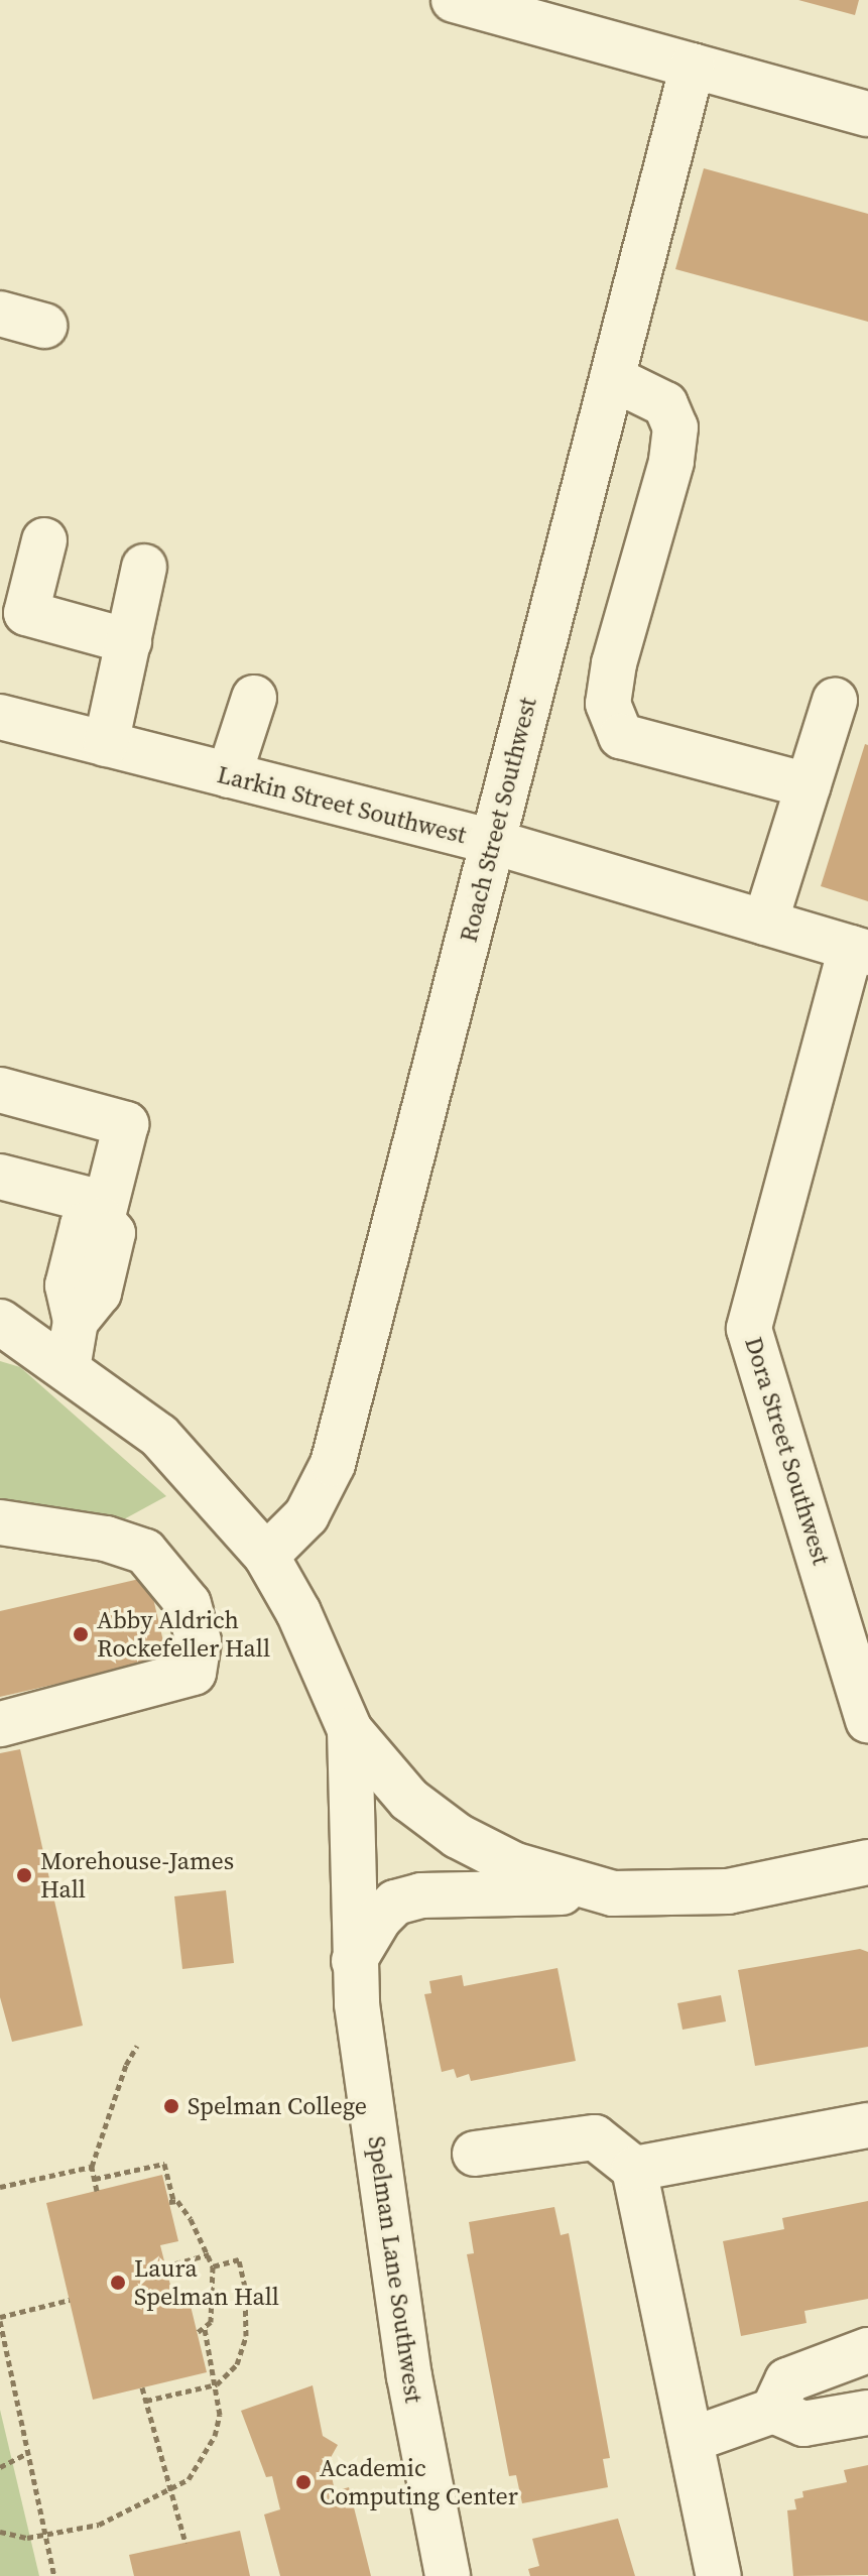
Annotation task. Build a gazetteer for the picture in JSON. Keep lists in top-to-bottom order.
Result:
{
  "streets": {
    "street": [
      "Larkin Street Southwest",
      "Roach Street Southwest",
      "Dora Street Southwest",
      "Spelman Lane Southwest"
    ]
  },
  "crossings": [
    ["Larkin Street Southwest", "Roach Street Southwest"],
    ["Larkin Street Southwest", "Dora Street Southwest"],
    ["Roach Street Southwest", "Spelman Lane Southwest"]
  ],
  "places": [
    "Abby Aldrich Rockefeller Hall",
    "Morehouse-James Hall",
    "Spelman College",
    "Laura Spelman Hall",
    "Academic Computing Center"
  ]
}
